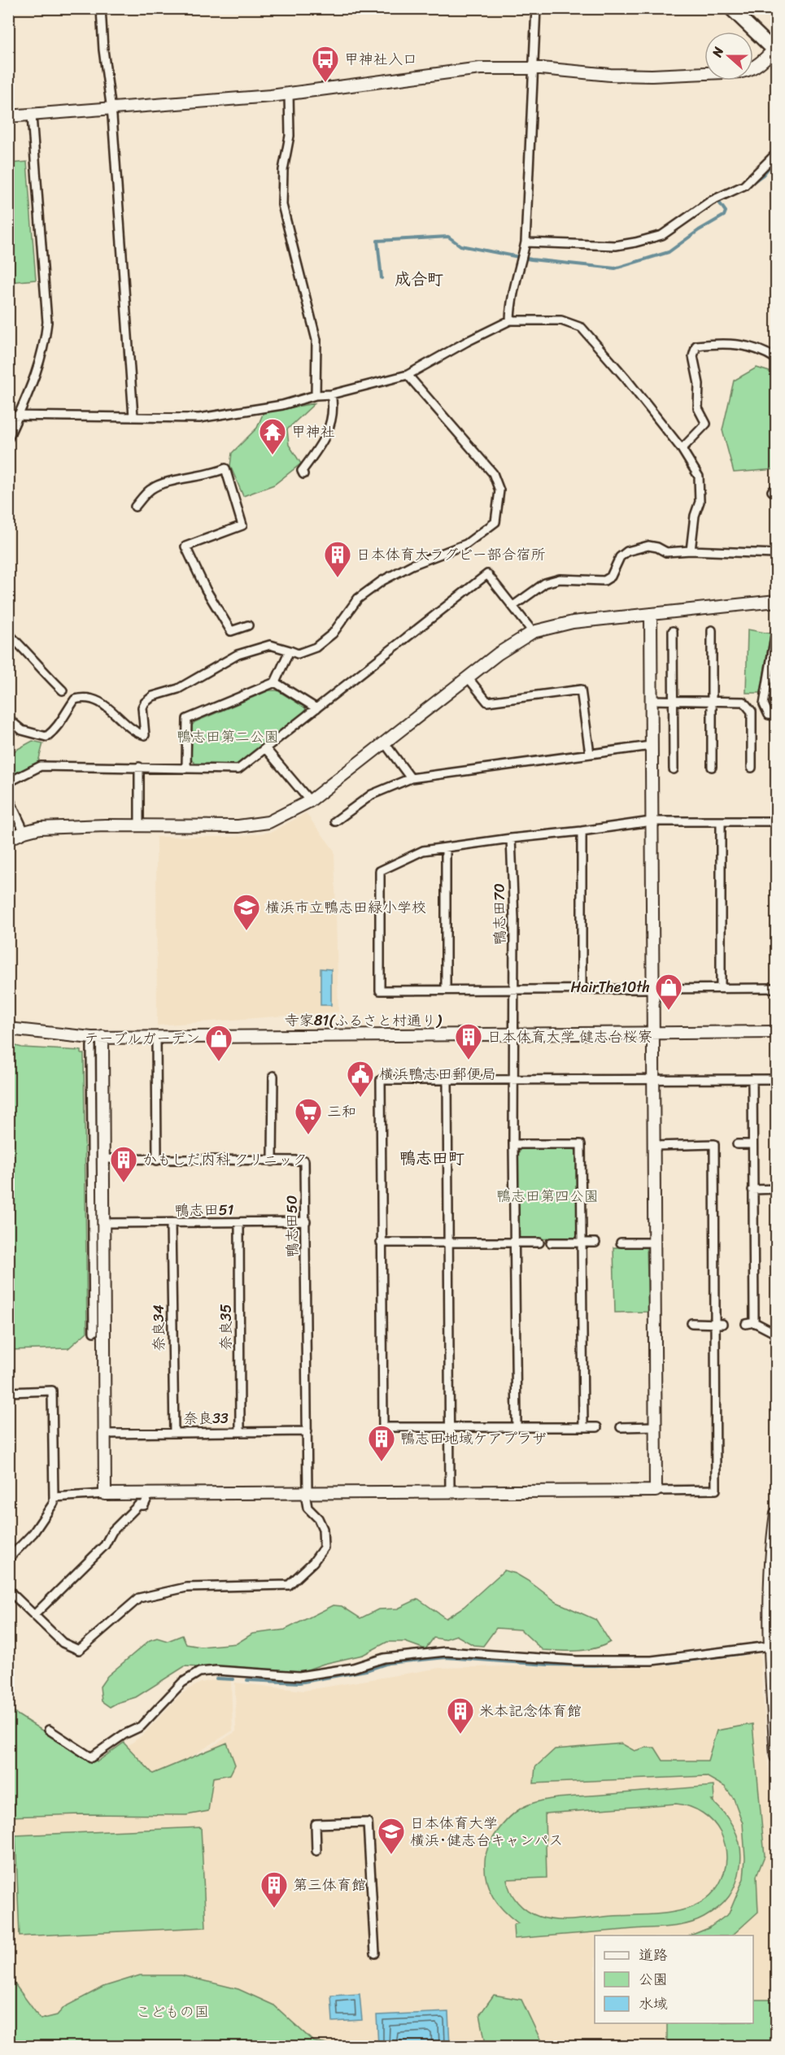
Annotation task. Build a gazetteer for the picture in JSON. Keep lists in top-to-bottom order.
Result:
{
  "streets": {
    "street": [
      "鴨志田70",
      "寺家81(ふるさと村通り)",
      "鴨志田51",
      "鴨志田50",
      "奈良35",
      "奈良34",
      "奈良33"
    ]
  },
  "crossings": [
    ["鴨志田70", "寺家81(ふるさと村通り)"],
    ["鴨志田51", "鴨志田50"],
    ["鴨志田51", "奈良35"],
    ["鴨志田51", "奈良34"],
    ["鴨志田50", "奈良33"],
    ["奈良35", "奈良33"],
    ["奈良34", "奈良33"]
  ],
  "districts": ["成合町", "鴨志田町"],
  "parks": ["鴨志田第二公園", "鴨志田第四公園", "こどもの国"],
  "places": {
    "bus stop": ["甲神社入口"],
    "temple": ["甲神社"],
    "building": [
      "日本体育大ラグビー部合宿所",
      "日本体育大学 健志台桜寮",
      "かもしだ内科 クリニック",
      "鴨志田地域ケアプラザ",
      "米本記念体育館",
      "第三体育館"
    ],
    "school or university": ["横浜市立鴨志田緑小学校", "日本体育大学 横浜･健志台キャンパス"],
    "shop": ["HairThe10th", "テーブルガーデン"],
    "public building": ["横浜鴨志田郵便局"],
    "supermarket": ["三和"]
  },
  "legend": ["道路", "公園", "水域"],
  "north": "left"
}
